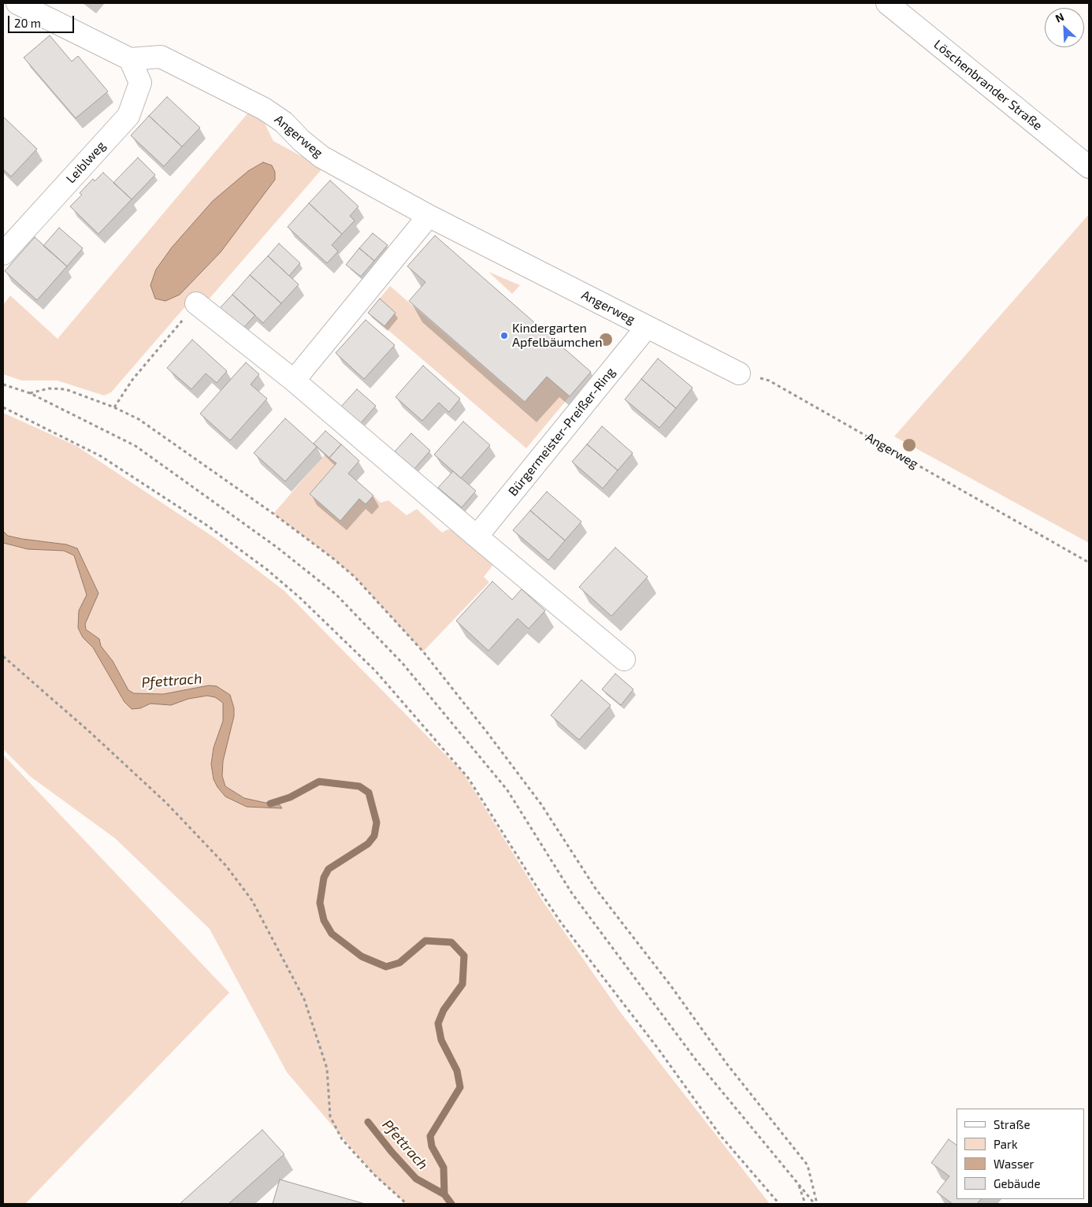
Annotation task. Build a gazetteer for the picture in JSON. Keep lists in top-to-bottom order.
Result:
{
  "streets": {
    "street": [
      "Löschenbrander Straße",
      "Angerweg",
      "Leiblweg",
      "Bürgermeister-Preißer-Ring"
    ]
  },
  "crossings": [
    ["Angerweg", "Leiblweg"],
    ["Angerweg", "Bürgermeister-Preißer-Ring"]
  ],
  "water": ["Pfettrach"],
  "places": ["Kindergarten Apfelbäumchen"],
  "legend": [
    "Straße",
    "Park",
    "Wasser",
    "Gebäude"
  ],
  "scale_bar": "20 m",
  "north": "top left"
}
